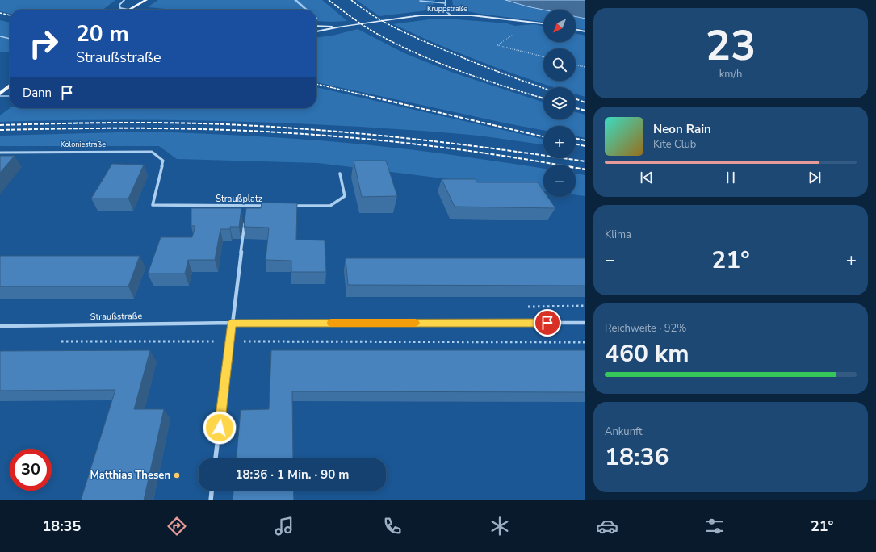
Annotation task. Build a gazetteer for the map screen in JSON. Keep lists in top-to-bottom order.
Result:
{
  "streets": {
    "street": [
      "Kruppstraße",
      "Koloniestraße",
      "Straußplatz",
      "Straußstraße"
    ]
  },
  "crossings": [
    ["Koloniestraße", "Straußplatz"]
  ],
  "places": ["Matthias Thesen"],
  "north": "bottom left",
  "page": {
    "tile": [
      ["23", "km/h"],
      "Klima",
      ["Reichweite · 92%", "460 km"],
      ["Ankunft", "18:36"]
    ],
    "map_buttons": ["+", "−"],
    "turn": ["20 m", "Straußstraße"],
    "then": "Dann",
    "song": ["Neon Rain", "Kite Club"],
    "heat": ["−", "21°", "+"],
    "limit": "30",
    "trip": "18:36 · 1 Min. · 90 m",
    "tabs": ["18:35", "21°"]
  }
}
